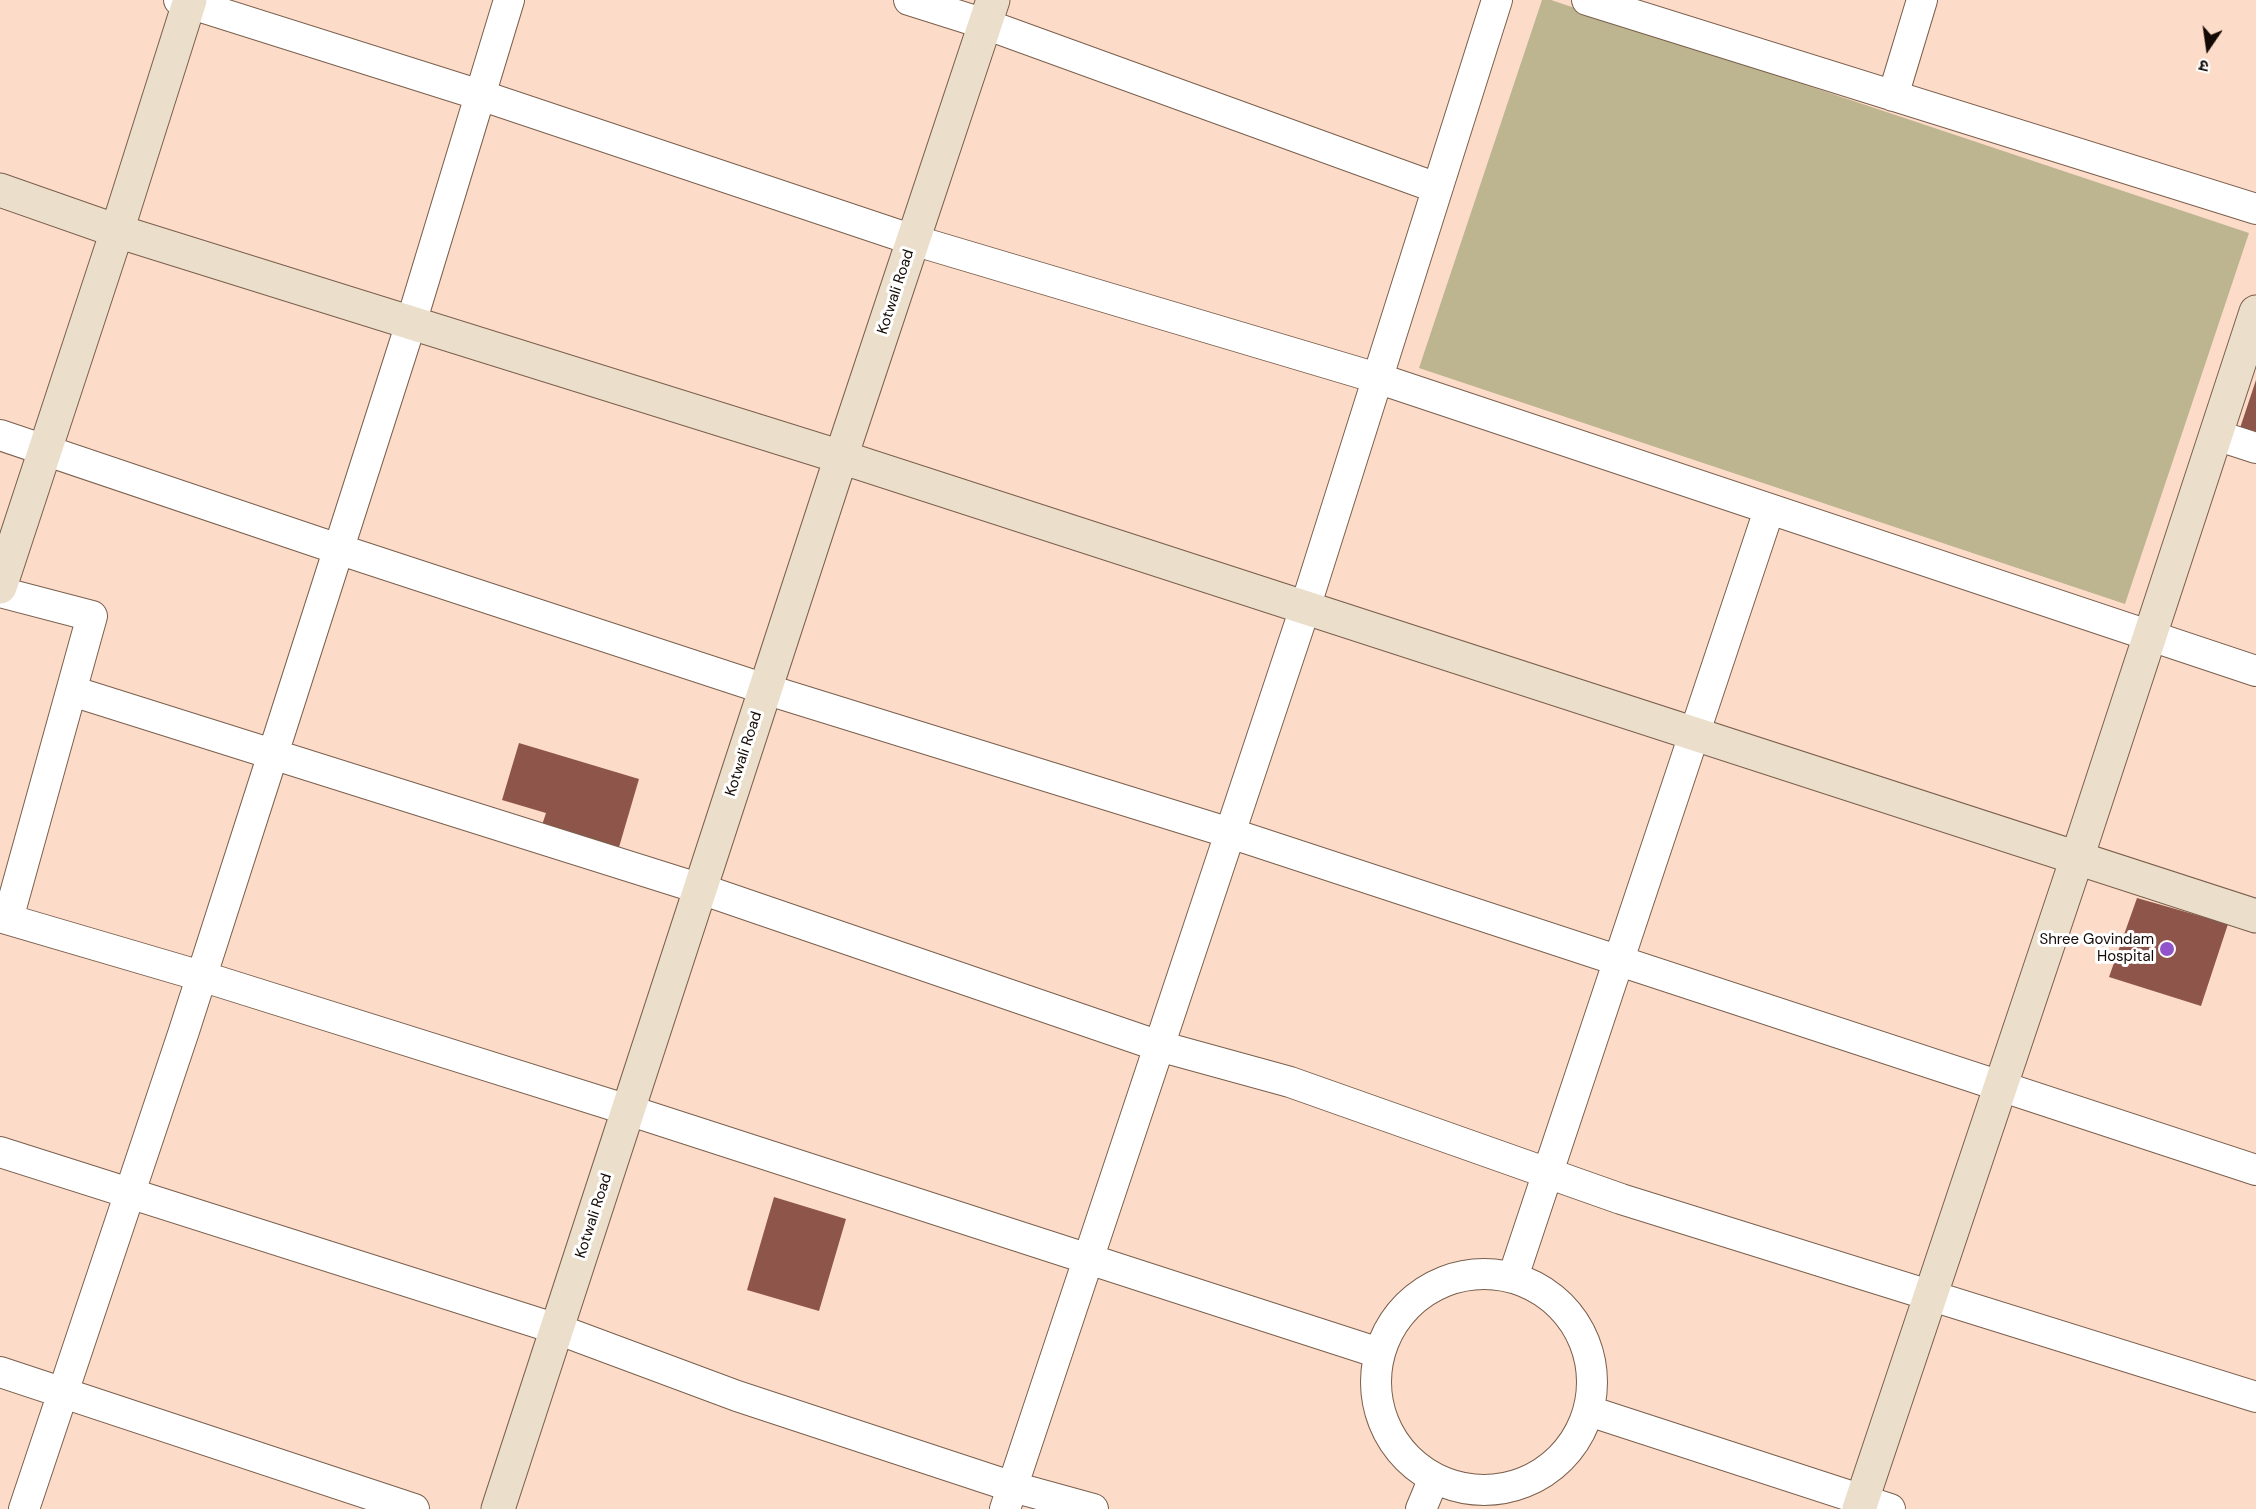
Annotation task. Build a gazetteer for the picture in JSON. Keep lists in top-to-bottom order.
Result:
{
  "streets": {
    "street": ["Kotwali Road"]
  },
  "places": ["Shree Govindam Hospital"],
  "north": "bottom"
}
